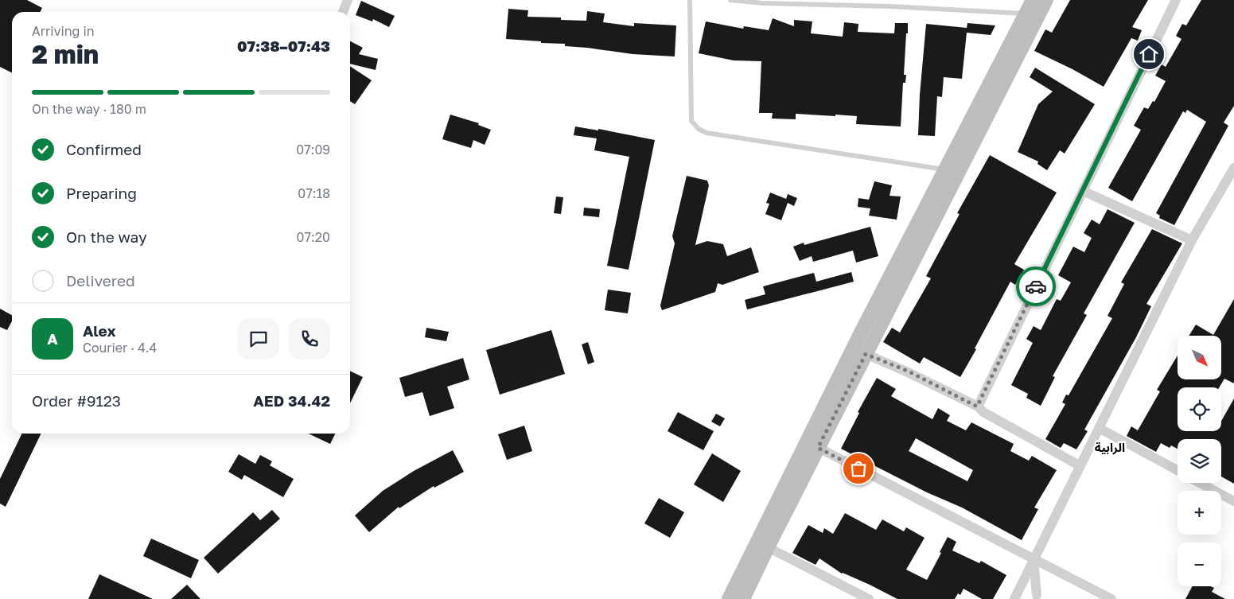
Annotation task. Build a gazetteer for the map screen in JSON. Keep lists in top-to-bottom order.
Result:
{
  "districts": ["الرابية"],
  "north": "bottom right",
  "page": {
    "heading": ["2 min", "Arriving in", "07:38–07:43"],
    "panel": [
      "Alex",
      "Courier · 4.4",
      "Order #9123",
      "AED 34.42"
    ],
    "bar": "On the way · 180 m",
    "list": [
      ["Confirmed", "07:09"],
      ["Preparing", "07:18"],
      ["On the way", "07:20"],
      "Delivered"
    ],
    "round": "A",
    "map_buttons": ["+", "−"]
  }
}
